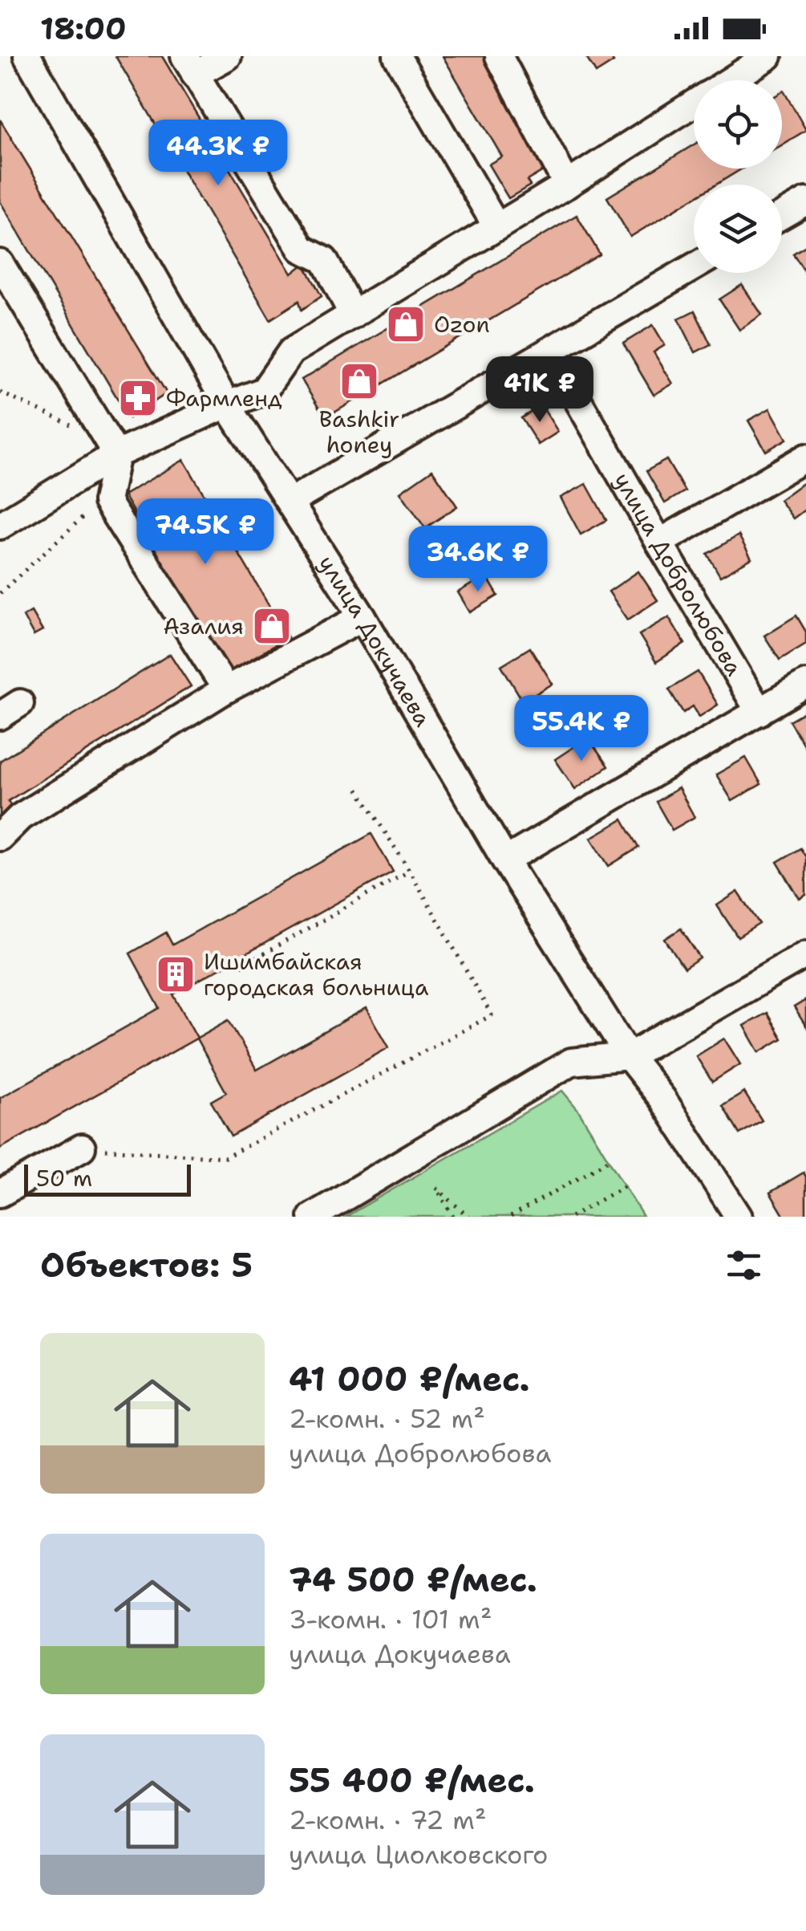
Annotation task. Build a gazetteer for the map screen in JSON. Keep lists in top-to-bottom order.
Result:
{
  "streets": {
    "street": ["улица Добролюбова", "улица Докучаева"]
  },
  "places": {
    "shop": ["Ozon", "Bashkir honey", "Азалия"],
    "pharmacy": ["Фармленд"],
    "building": ["Ишимбайская городская больница"]
  },
  "scale_bar": "50 m",
  "page": {
    "status": "18:00",
    "price": [
      "44.3K ₽",
      "41K ₽",
      "74.5K ₽",
      "34.6K ₽",
      "55.4K ₽"
    ],
    "scale": "50 m",
    "heading": "Объектов: 5",
    "list": [
      {
        "name": "41 000 ₽/мес.",
        "note": "2-комн. · 52 m² · улица Добролюбова"
      },
      {
        "name": "74 500 ₽/мес.",
        "note": "3-комн. · 101 m² · улица Докучаева"
      },
      {
        "name": "55 400 ₽/мес.",
        "note": "2-комн. · 72 m² · улица Циолковского"
      }
    ]
  }
}
